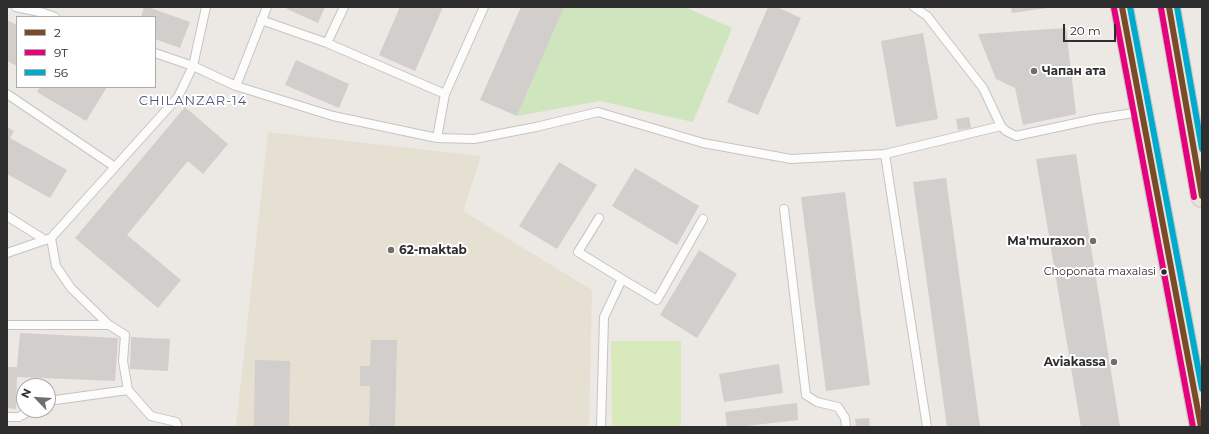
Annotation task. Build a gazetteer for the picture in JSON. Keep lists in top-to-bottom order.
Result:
{
  "districts": ["CHILANZAR-14"],
  "places": [
    "Чапан ата",
    "Ma'muraxon",
    "62-maktab",
    "Choponata maxalasi",
    "Aviakassa"
  ],
  "lines": ["transit line 2", "transit line 56", "transit line 9Т"],
  "legend": ["2", "9Т", "56"],
  "scale_bar": "20 m",
  "north": "top left"
}
